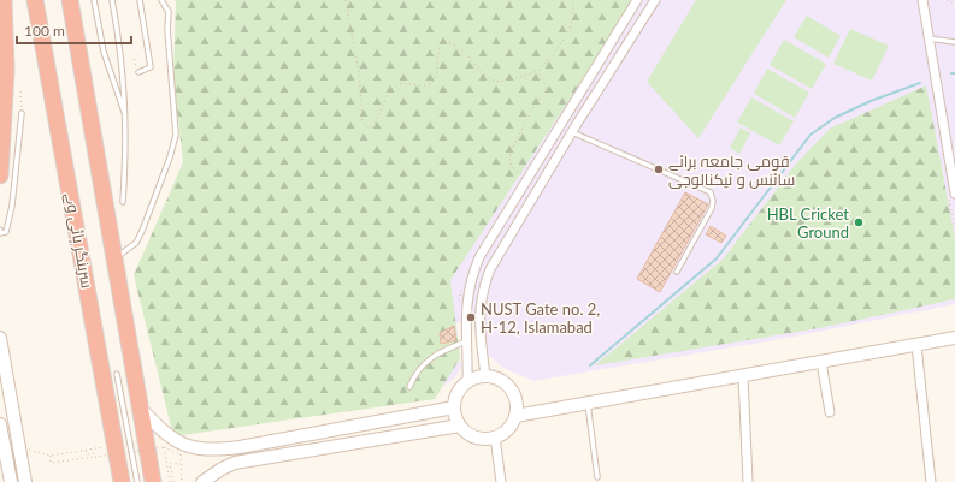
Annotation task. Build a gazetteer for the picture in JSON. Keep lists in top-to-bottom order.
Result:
{
  "streets": {
    "highway": ["سرینگر ہائی وے"]
  },
  "places": ["قومی جامعہ برائے سائنس و ٹیکنالوجی", "HBL Cricket Ground", "NUST Gate no. 2, H-12, Islamabad"],
  "scale_bar": "100 m"
}
